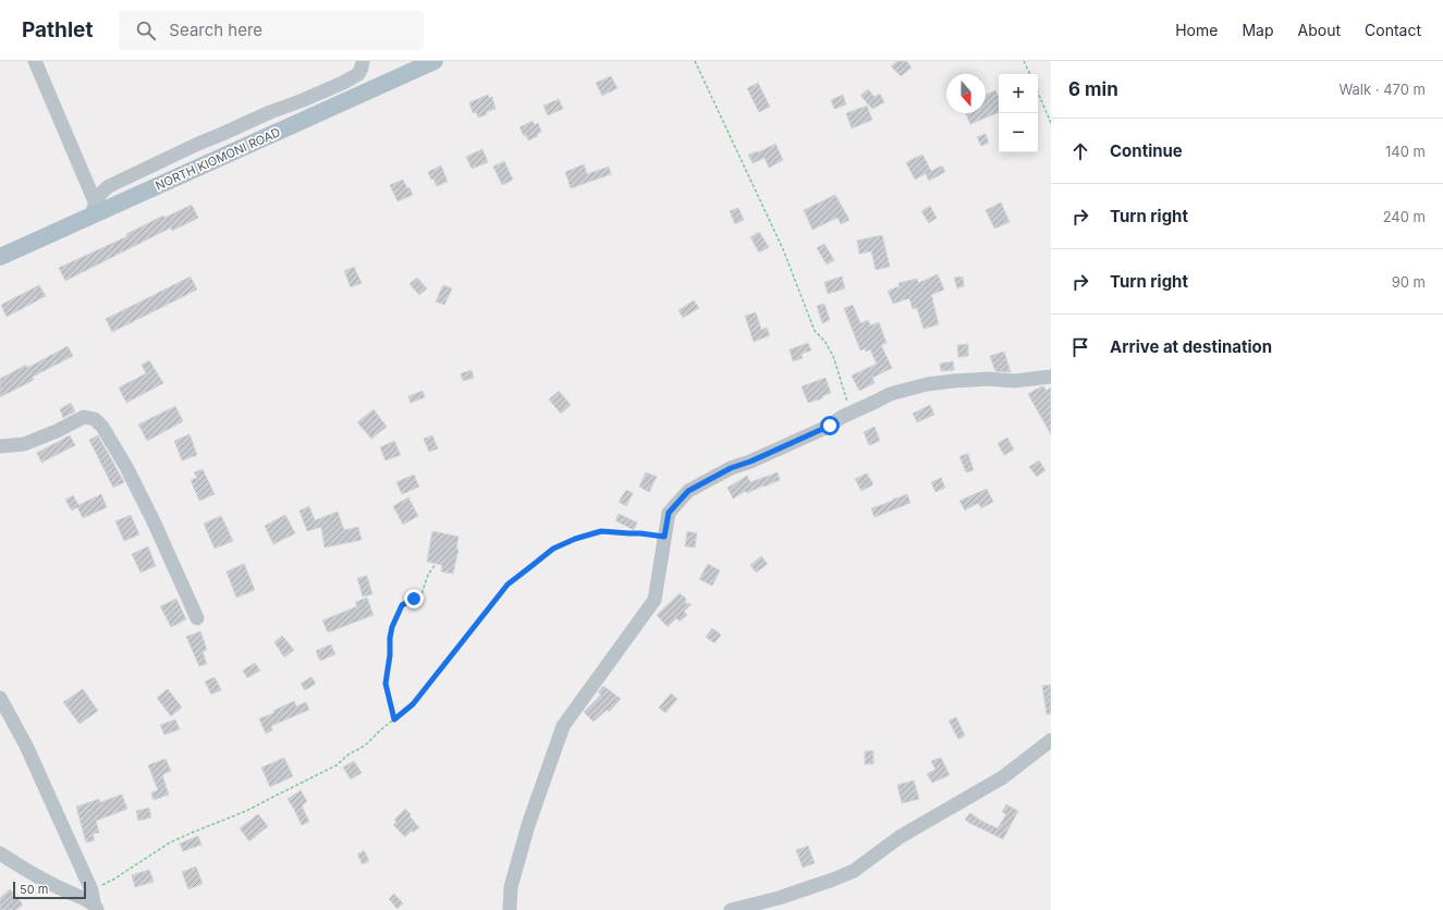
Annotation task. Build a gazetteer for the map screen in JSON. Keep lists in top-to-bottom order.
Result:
{
  "streets": {
    "main road": ["NORTH KIOMONI ROAD"]
  },
  "scale_bar": "50 m",
  "north": "bottom",
  "page": {
    "header": "Pathlet",
    "search": "Search here",
    "nav": [
      "Home",
      "Map",
      "About",
      "Contact"
    ],
    "heading": ["6 min", "Walk · 470 m"],
    "map_buttons": ["+", "−"],
    "list": [
      ["Continue", "140 m"],
      ["Turn right", "240 m"],
      ["Turn right", "90 m"],
      "Arrive at destination"
    ],
    "scale": "50 m"
  }
}
